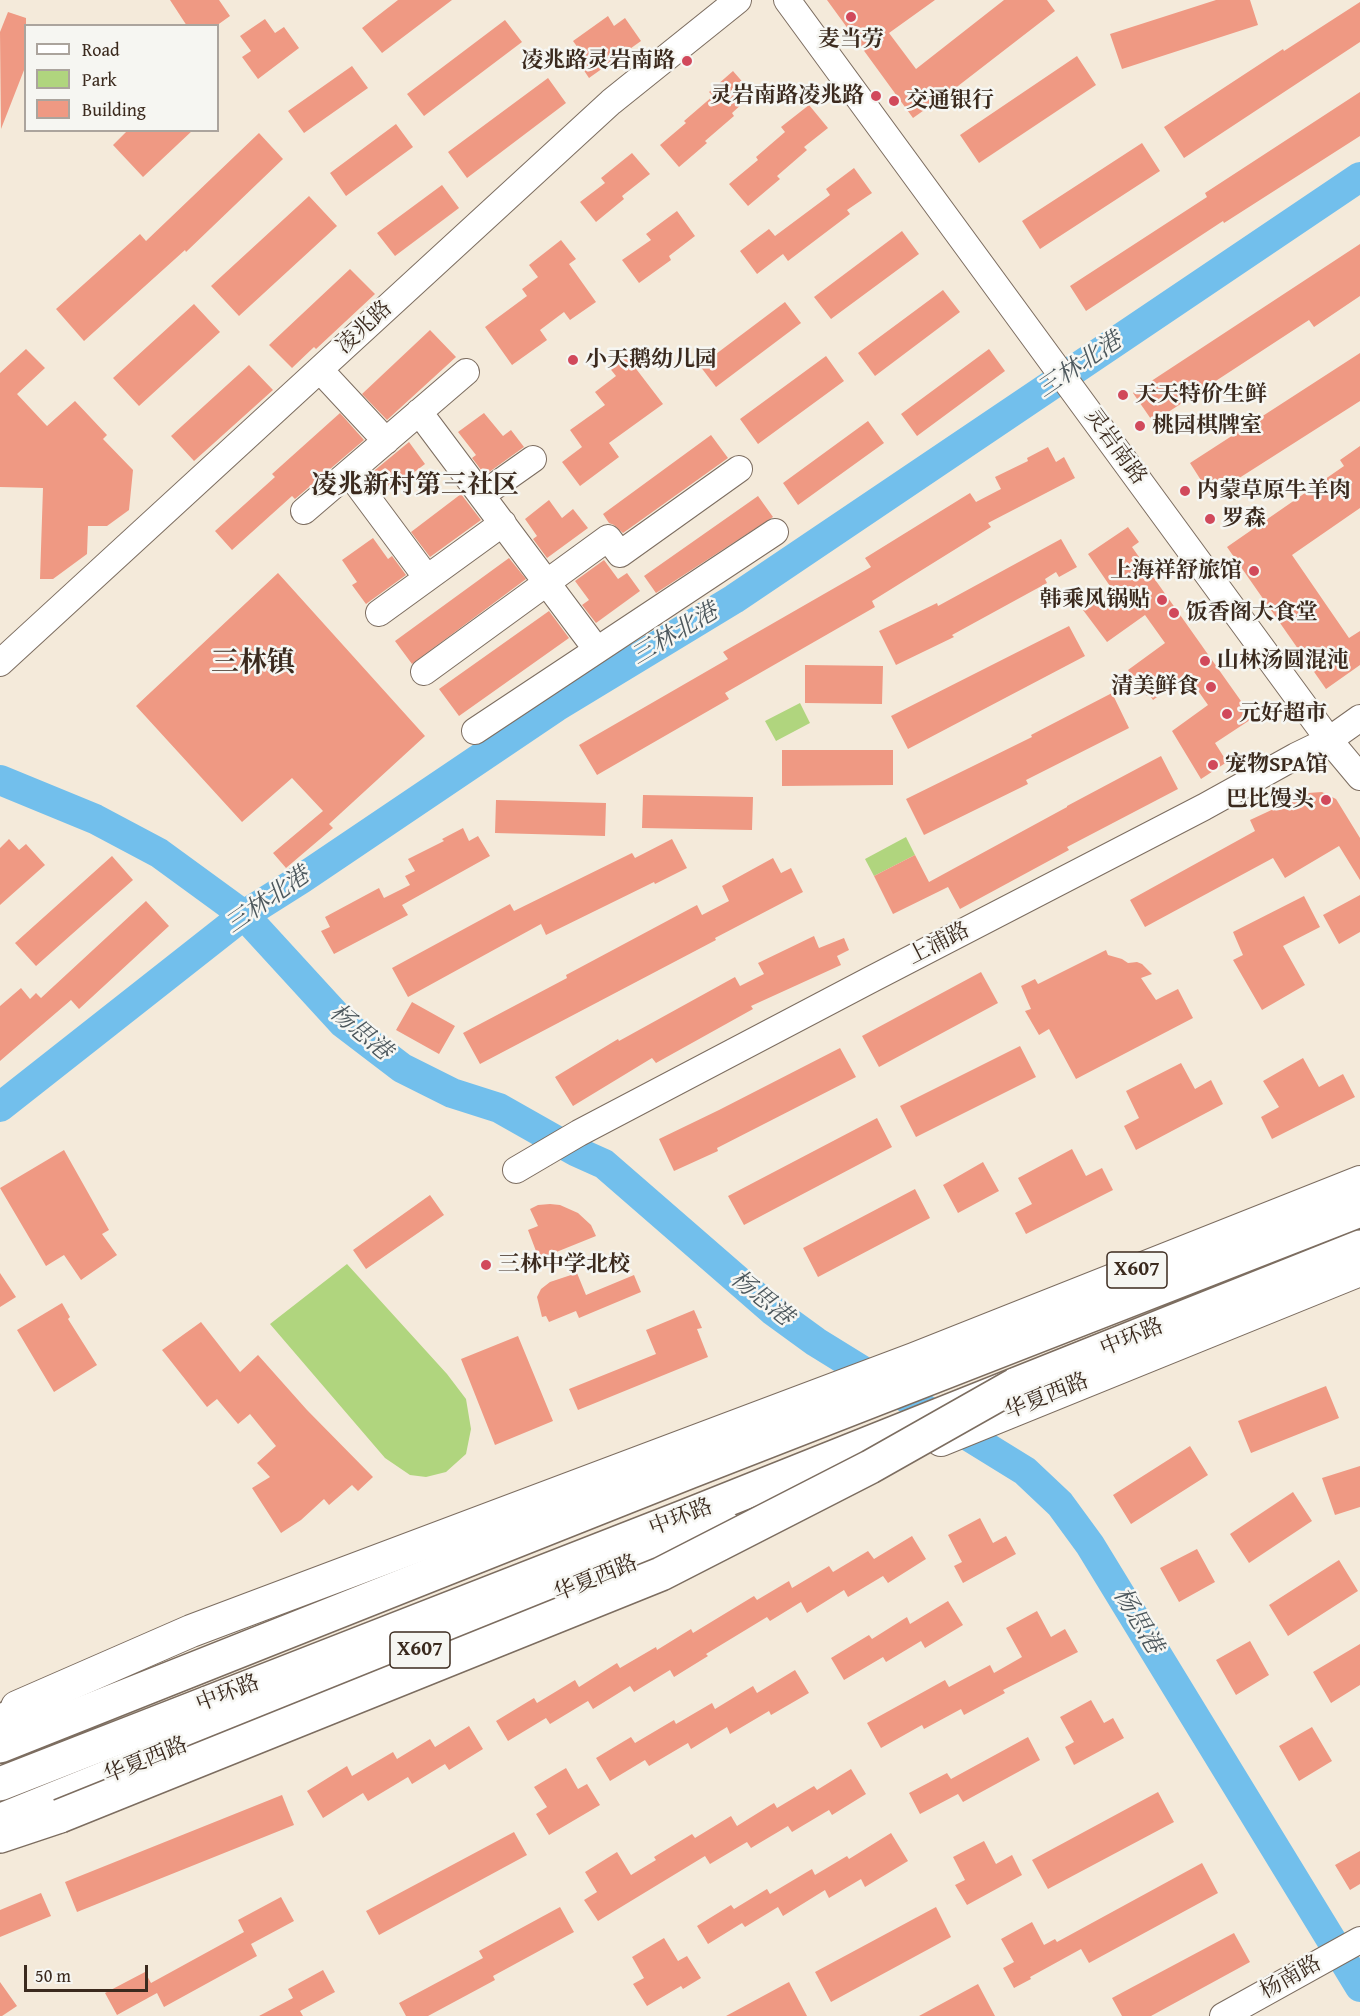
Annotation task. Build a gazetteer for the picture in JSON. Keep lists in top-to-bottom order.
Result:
{
  "streets": {
    "highway": ["中环路"],
    "main road": ["X607", "华夏西路"],
    "street": [
      "凌兆路",
      "灵岩南路",
      "上浦路",
      "杨南路"
    ]
  },
  "crossings": [
    ["灵岩南路", "上浦路"],
    ["中环路", "华夏西路"]
  ],
  "districts": ["凌兆新村第三社区", "三林镇"],
  "water": ["三林北港", "杨思港"],
  "places": [
    "麦当劳",
    "凌兆路灵岩南路",
    "灵岩南路凌兆路",
    "交通银行",
    "小天鹅幼儿园",
    "天天特价生鲜",
    "桃园棋牌室",
    "内蒙草原牛羊肉",
    "罗森",
    "上海祥舒旅馆",
    "韩乘风锅贴",
    "饭香阁大食堂",
    "山林汤圆混沌",
    "清美鲜食",
    "元好超市",
    "宠物SPA馆",
    "巴比馒头",
    "三林中学北校"
  ],
  "legend": ["Road", "Park", "Building"],
  "scale_bar": "50 m"
}
